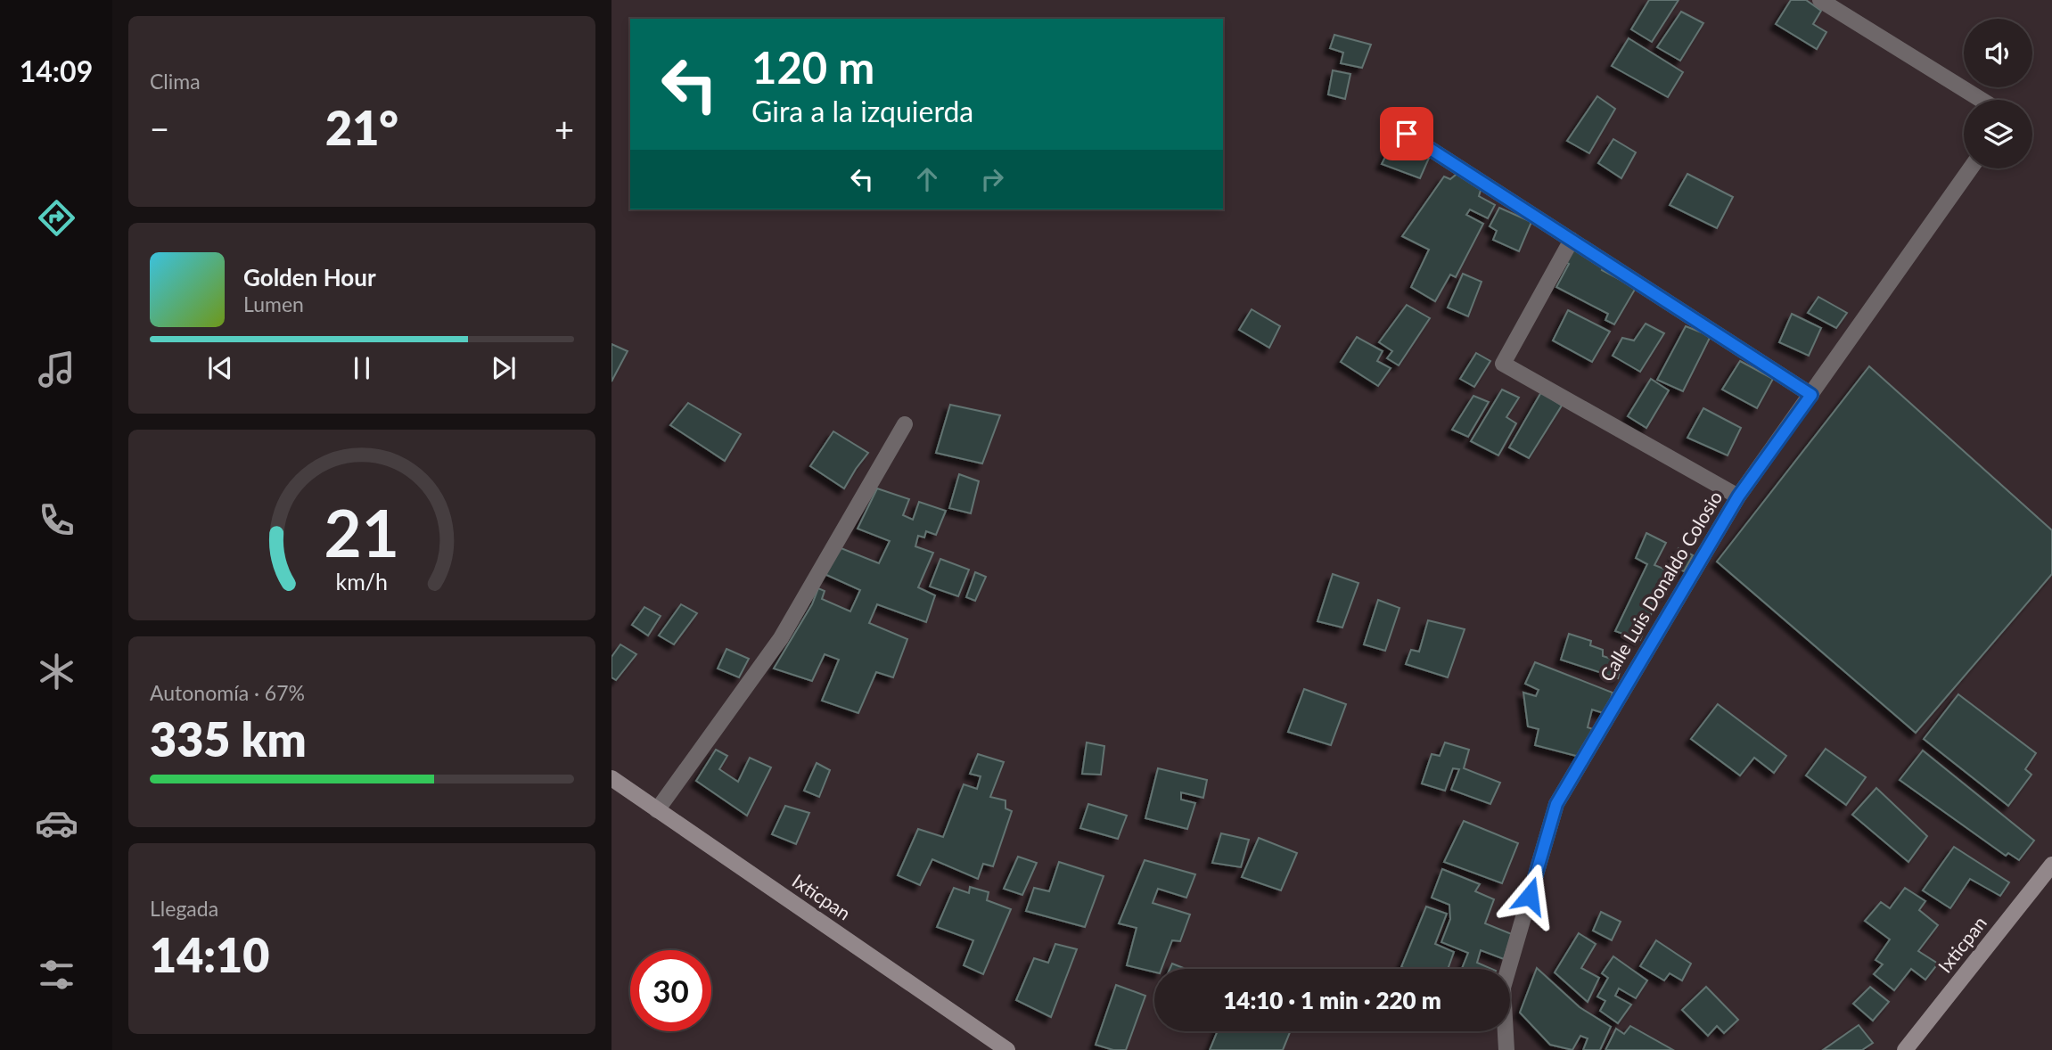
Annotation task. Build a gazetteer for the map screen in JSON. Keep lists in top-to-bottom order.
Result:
{
  "streets": {
    "main road": ["Ixticpan"],
    "street": ["Calle Luis Donaldo Colosio"]
  },
  "page": {
    "tabs": "14:09",
    "tile": [
      "Clima",
      ["Autonomía · 67%", "335 km"],
      ["Llegada", "14:10"]
    ],
    "turn": ["120 m", "Gira a la izquierda"],
    "heat": ["−", "21°", "+"],
    "song": ["Golden Hour", "Lumen"],
    "limit": "30",
    "trip": "14:10 · 1 min · 220 m",
    "gauge": ["21", "km/h"]
  }
}
